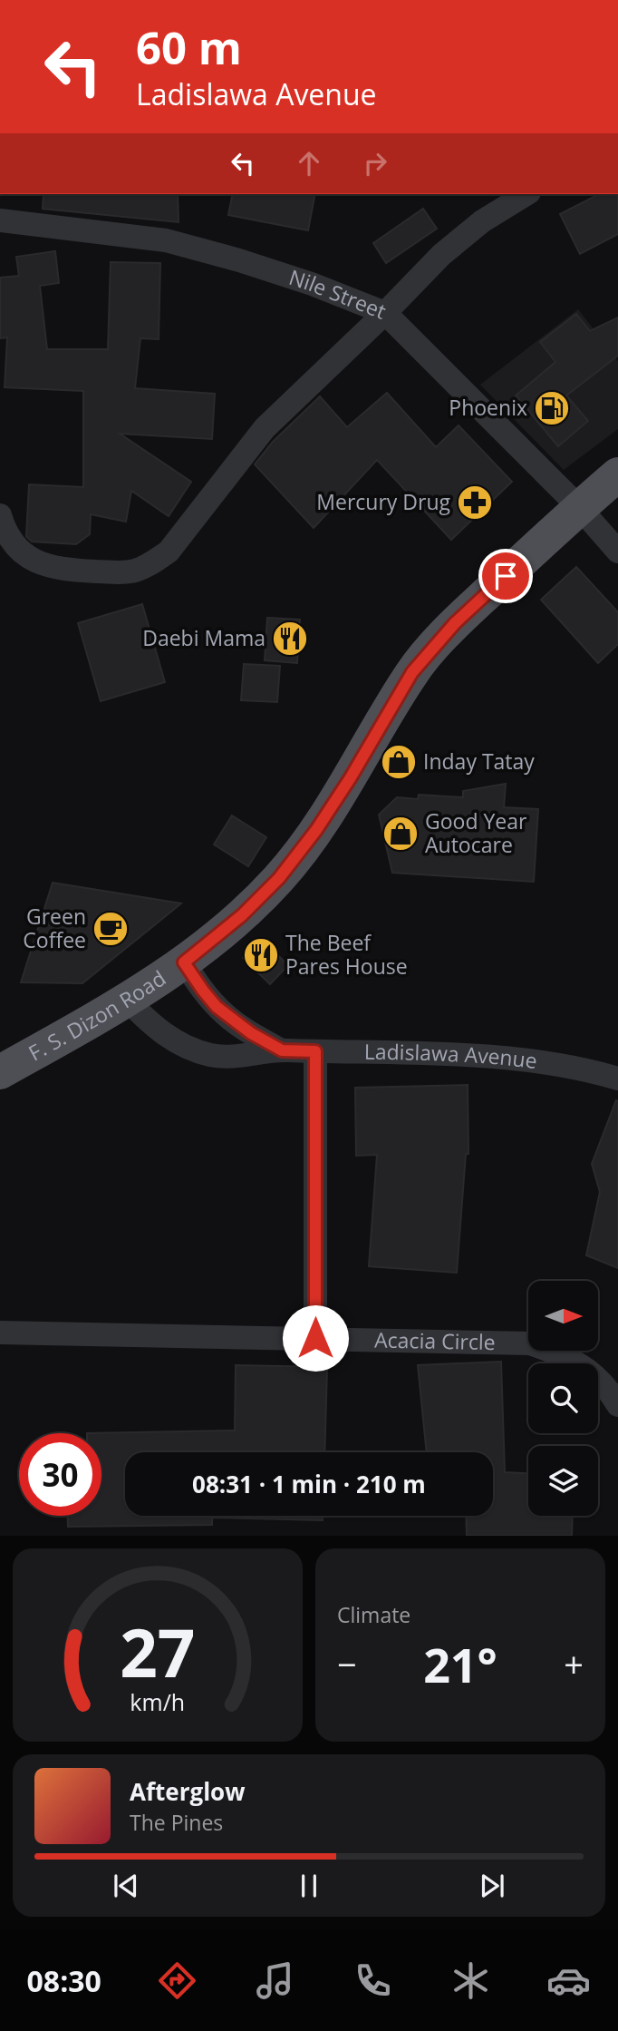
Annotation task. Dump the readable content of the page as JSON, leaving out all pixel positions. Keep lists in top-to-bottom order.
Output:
{
  "streets": {
    "main road": ["F. S. Dizon Road"],
    "street": ["Nile Street", "Ladislawa Avenue", "Acacia Circle"]
  },
  "crossings": [
    ["Nile Street", "F. S. Dizon Road"],
    ["F. S. Dizon Road", "Ladislawa Avenue"]
  ],
  "places": {
    "fuel station": ["Phoenix"],
    "pharmacy": ["Mercury Drug"],
    "restaurant": ["Daebi Mama", "The Beef Pares House"],
    "shop": ["Inday Tatay", "Good Year Autocare"],
    "cafe": ["Green Coffee"]
  },
  "north": "right",
  "page": {
    "turn": ["60 m", "Ladislawa Avenue"],
    "limit": "30",
    "trip": "08:31 · 1 min · 210 m",
    "tile": "Climate",
    "heat": ["−", "21°", "+"],
    "song": ["Afterglow", "The Pines"],
    "tabs": "08:30",
    "gauge": ["27", "km/h"]
  }
}
